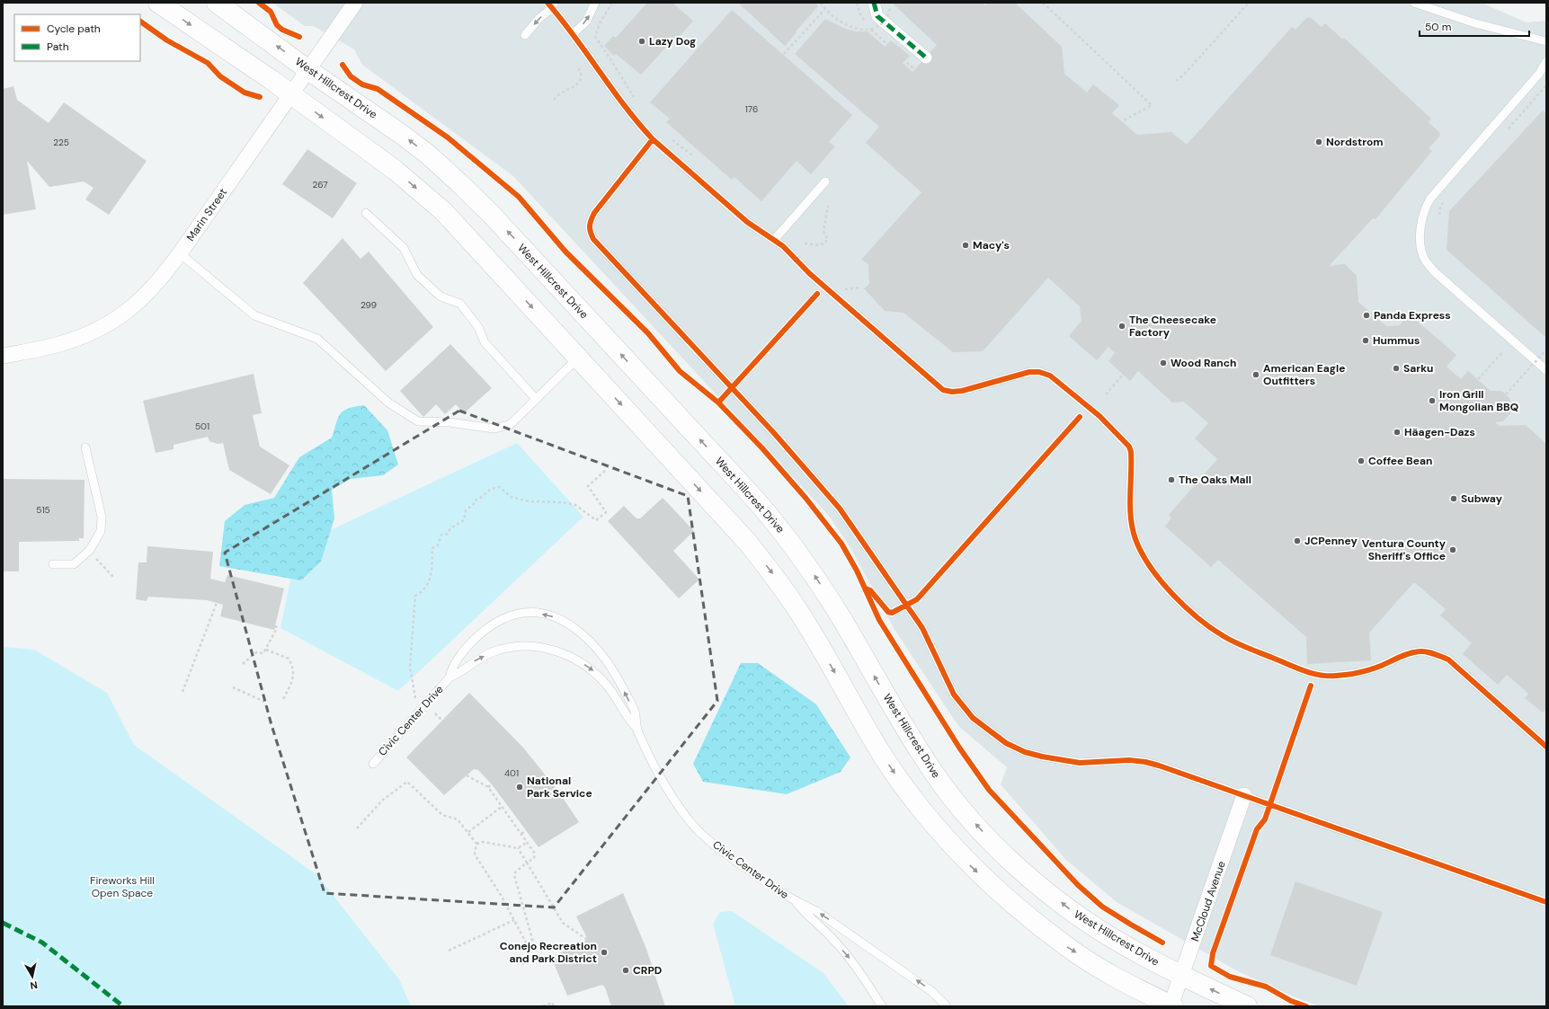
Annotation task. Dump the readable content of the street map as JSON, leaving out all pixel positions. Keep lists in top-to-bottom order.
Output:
{
  "streets": {
    "main road": ["West Hillcrest Drive"],
    "street": ["Marin Street", "McCloud Avenue"],
    "lane": ["Civic Center Drive"]
  },
  "crossings": [
    ["West Hillcrest Drive", "Marin Street"],
    ["West Hillcrest Drive", "McCloud Avenue"]
  ],
  "parks": ["Fireworks Hill Open Space"],
  "places": [
    "Lazy Dog",
    "Nordstrom",
    "Macy's",
    "Panda Express",
    "The Cheesecake Factory",
    "Hummus",
    "Wood Ranch",
    "Sarku",
    "American Eagle Outfitters",
    "Iron Grill Mongolian BBQ",
    "Häagen-Dazs",
    "Coffee Bean",
    "The Oaks Mall",
    "Subway",
    "JCPenney",
    "Ventura County Sheriff's Office",
    "National Park Service",
    "Conejo Recreation and Park District",
    "CRPD"
  ],
  "house_numbers": [
    "176",
    "225",
    "267",
    "299",
    "501",
    "515",
    "401"
  ],
  "legend": ["Cycle path", "Path"],
  "scale_bar": "50 m",
  "north": "bottom"
}
